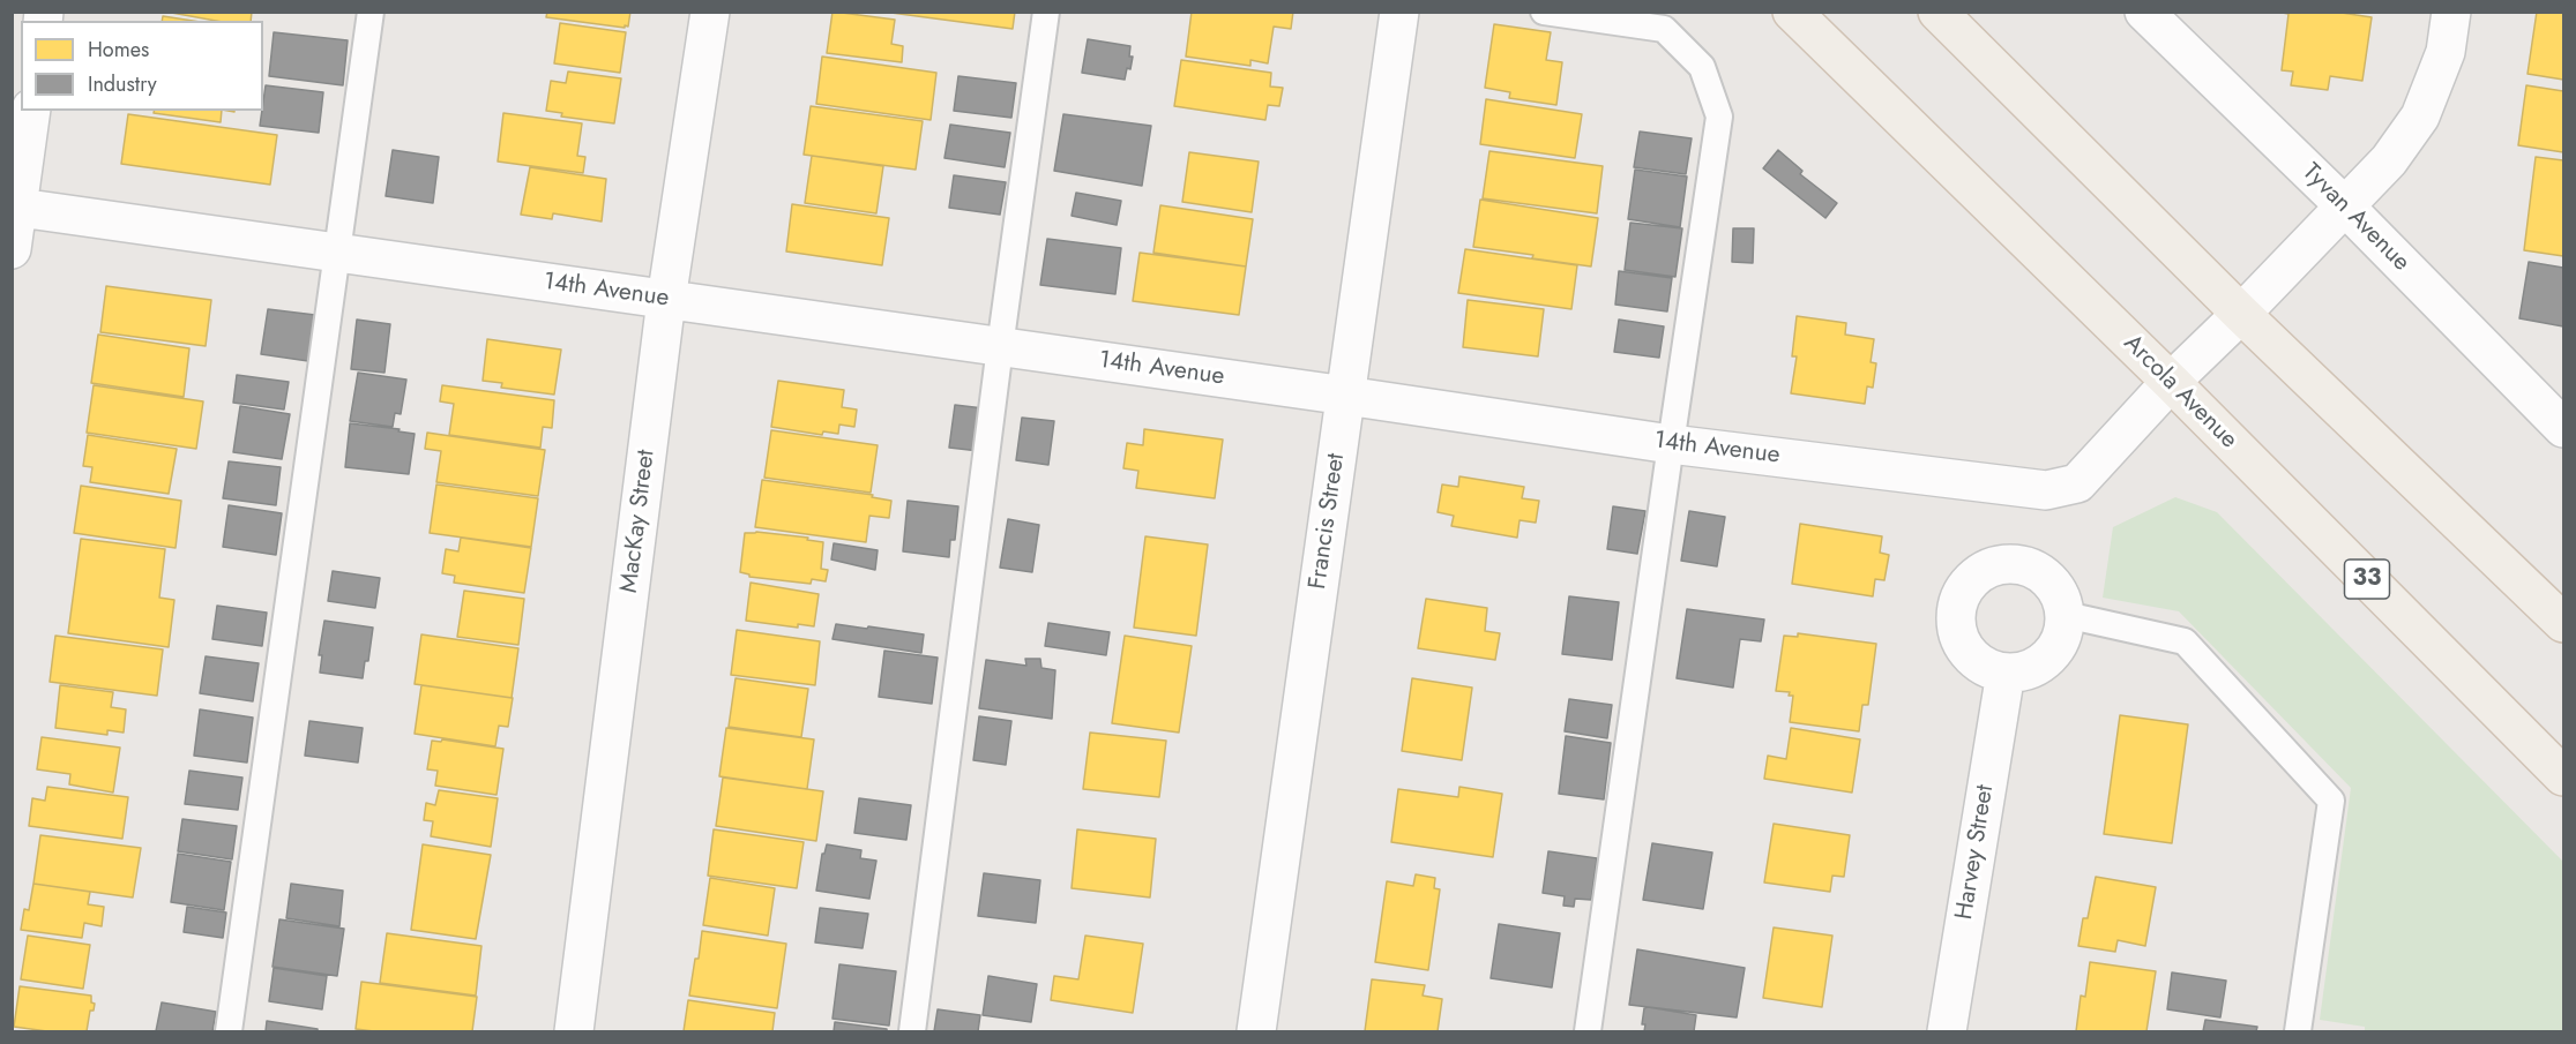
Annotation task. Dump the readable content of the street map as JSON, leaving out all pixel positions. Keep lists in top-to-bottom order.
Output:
{
  "streets": {
    "main road": ["Arcola Avenue", "33"],
    "street": [
      "Tyvan Avenue",
      "14th Avenue",
      "MacKay Street",
      "Francis Street",
      "Harvey Street"
    ]
  },
  "crossings": [
    ["Tyvan Avenue", "14th Avenue"],
    ["14th Avenue", "Arcola Avenue"],
    ["14th Avenue", "MacKay Street"],
    ["14th Avenue", "Francis Street"]
  ],
  "legend": ["Homes", "Industry"]
}
